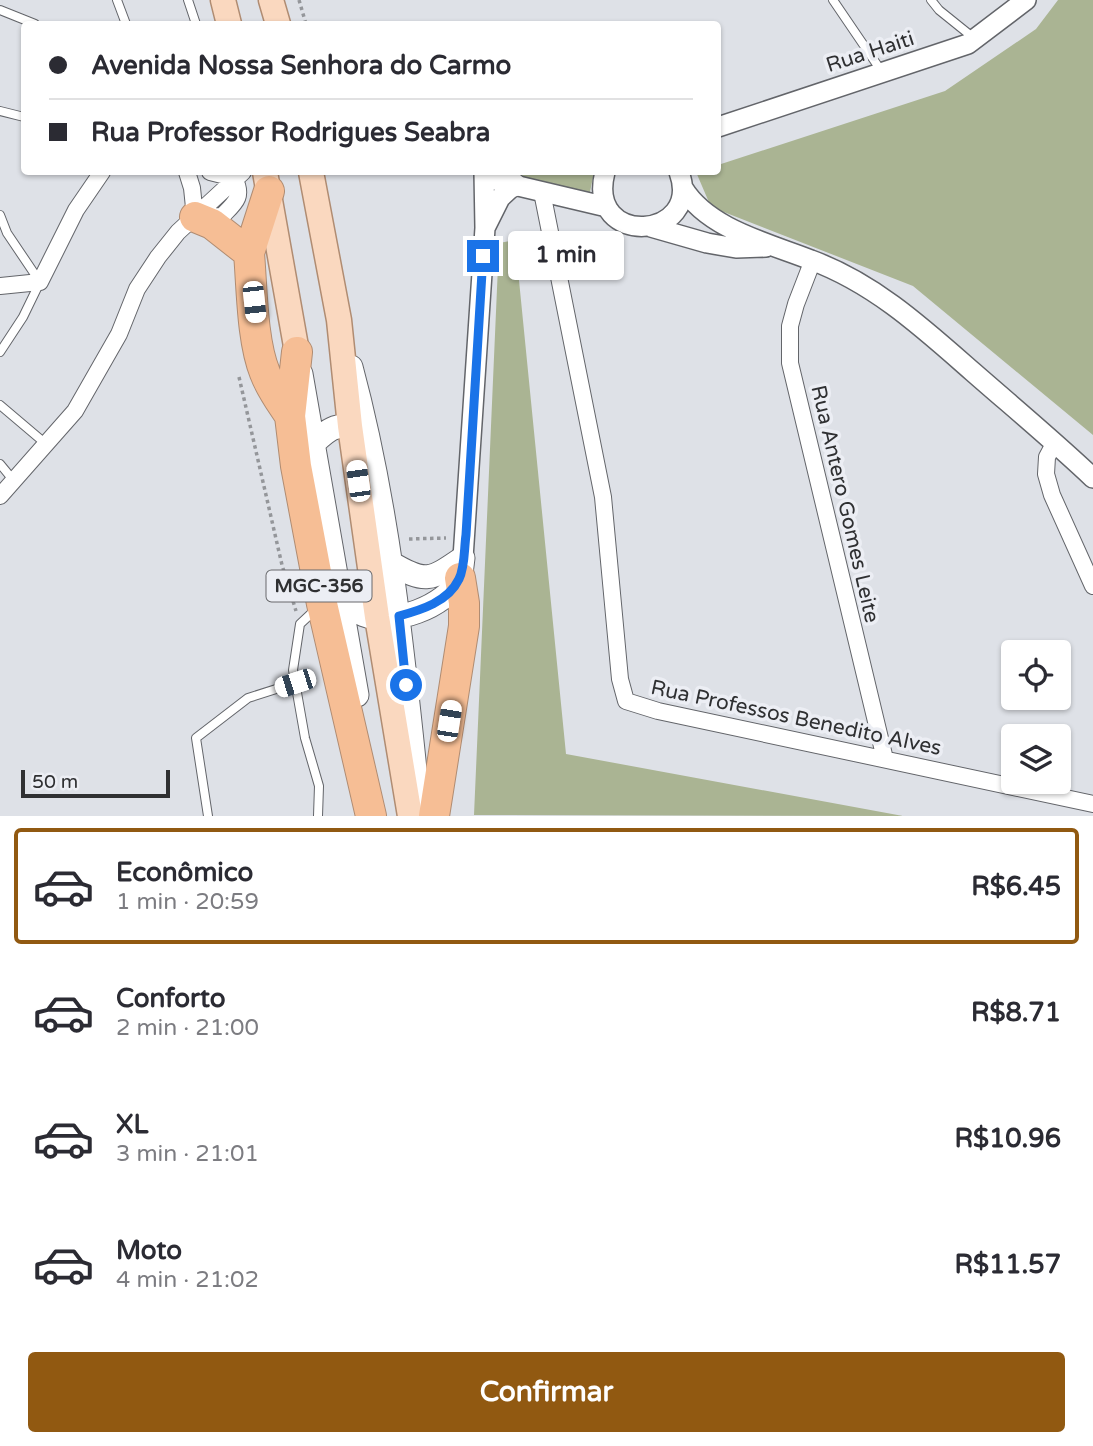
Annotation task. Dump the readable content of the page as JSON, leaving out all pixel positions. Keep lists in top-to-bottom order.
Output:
{
  "streets": {
    "highway": ["MGC-356"],
    "street": ["Rua Haiti", "Rua Antero Gomes Leite", "Rua Professos Benedito Alves"]
  },
  "crossings": [
    ["Rua Antero Gomes Leite", "Rua Professos Benedito Alves"]
  ],
  "scale_bar": "50 m",
  "page": {
    "banner": ["Avenida Nossa Senhora do Carmo", "Rua Professor Rodrigues Seabra"],
    "bubble": "1 min",
    "scale": "50 m",
    "list": [
      {
        "name": "Econômico",
        "note": "1 min · 20:59",
        "value": "R$6.45"
      },
      {
        "name": "Conforto",
        "note": "2 min · 21:00",
        "value": "R$8.71"
      },
      {
        "name": "XL",
        "note": "3 min · 21:01",
        "value": "R$10.96"
      },
      {
        "name": "Moto",
        "note": "4 min · 21:02",
        "value": "R$11.57"
      }
    ],
    "buttons": "Confirmar"
  }
}
